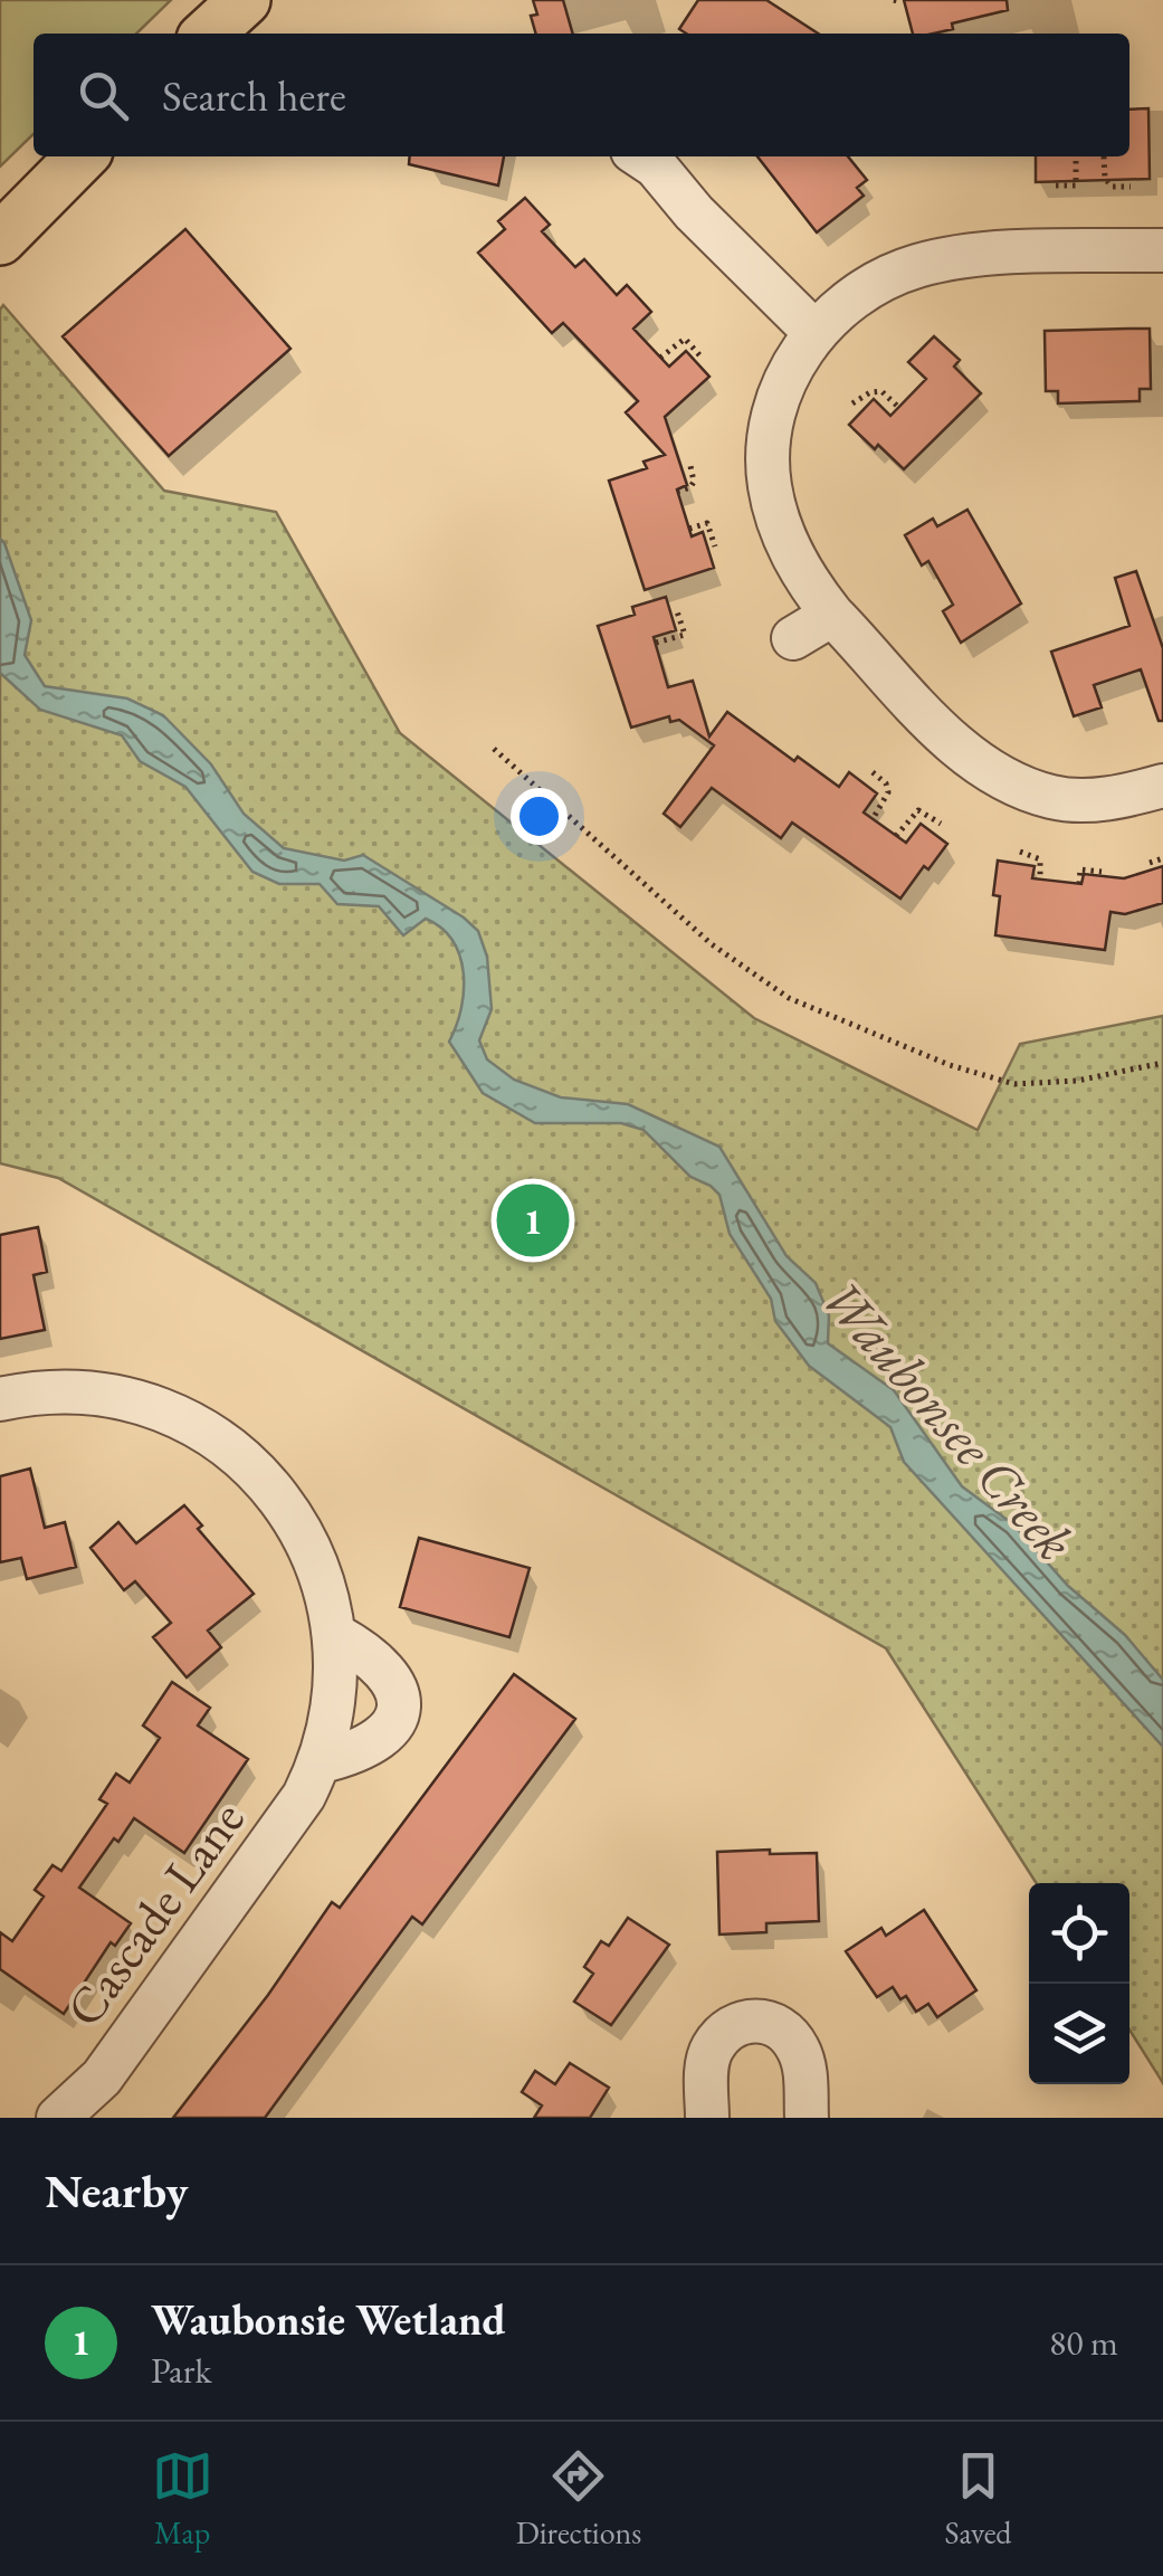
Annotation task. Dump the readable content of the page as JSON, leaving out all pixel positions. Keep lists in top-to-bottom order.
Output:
{
  "streets": {
    "street": ["Cascade Lane"]
  },
  "water": ["Waubonsee Creek"],
  "page": {
    "search": "Search here",
    "pins": "1",
    "heading": "Nearby",
    "list": [
      {
        "mark": "1",
        "name": "Waubonsie Wetland",
        "note": "Park",
        "value": "80 m"
      }
    ],
    "nav": ["Map", "Directions", "Saved"]
  }
}
